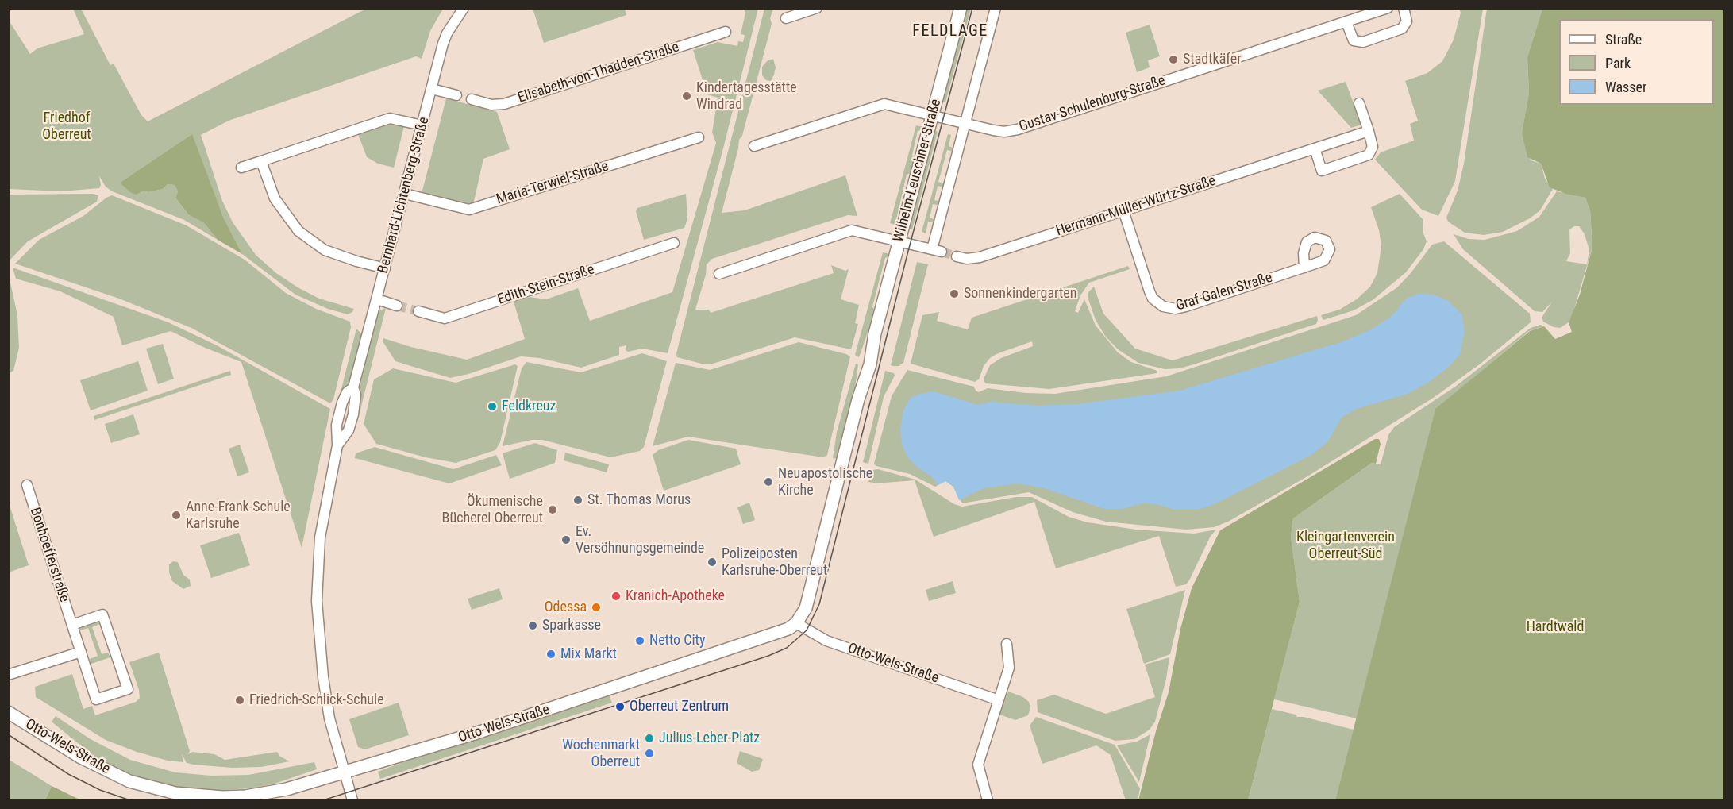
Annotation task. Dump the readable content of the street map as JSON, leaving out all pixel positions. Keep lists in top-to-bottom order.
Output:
{
  "streets": {
    "street": [
      "Elisabeth-von-Thadden-Straße",
      "Gustav-Schulenburg-Straße",
      "Wilhelm-Leuschner-Straße",
      "Maria-Terwiel-Straße",
      "Bernhard-Lichtenberg-Straße",
      "Hermann-Müller-Würtz-Straße",
      "Edith-Stein-Straße",
      "Graf-Galen-Straße",
      "Bonhoefferstraße",
      "Otto-Wels-Straße"
    ]
  },
  "crossings": [
    ["Gustav-Schulenburg-Straße", "Wilhelm-Leuschner-Straße"],
    ["Wilhelm-Leuschner-Straße", "Otto-Wels-Straße"],
    ["Maria-Terwiel-Straße", "Bernhard-Lichtenberg-Straße"],
    ["Bernhard-Lichtenberg-Straße", "Otto-Wels-Straße"],
    ["Hermann-Müller-Würtz-Straße", "Graf-Galen-Straße"]
  ],
  "districts": ["FELDLAGE"],
  "parks": ["Friedhof Oberreut", "Kleingartenverein Oberreut-Süd", "Hardtwald"],
  "places": [
    "Stadtkäfer",
    "Kindertagesstätte Windrad",
    "Sonnenkindergarten",
    "Feldkreuz",
    "Neuapostolische Kirche",
    "St. Thomas Morus",
    "Ökumenische Bücherei Oberreut",
    "Anne-Frank-Schule Karlsruhe",
    "Ev. Versöhnungsgemeinde",
    "Polizeiposten Karlsruhe-Oberreut",
    "Kranich-Apotheke",
    "Odessa",
    "Sparkasse",
    "Netto City",
    "Mix Markt",
    "Friedrich-Schlick-Schule",
    "Oberreut Zentrum",
    "Julius-Leber-Platz",
    "Wochenmarkt Oberreut"
  ],
  "legend": ["Straße", "Park", "Wasser"]
}
